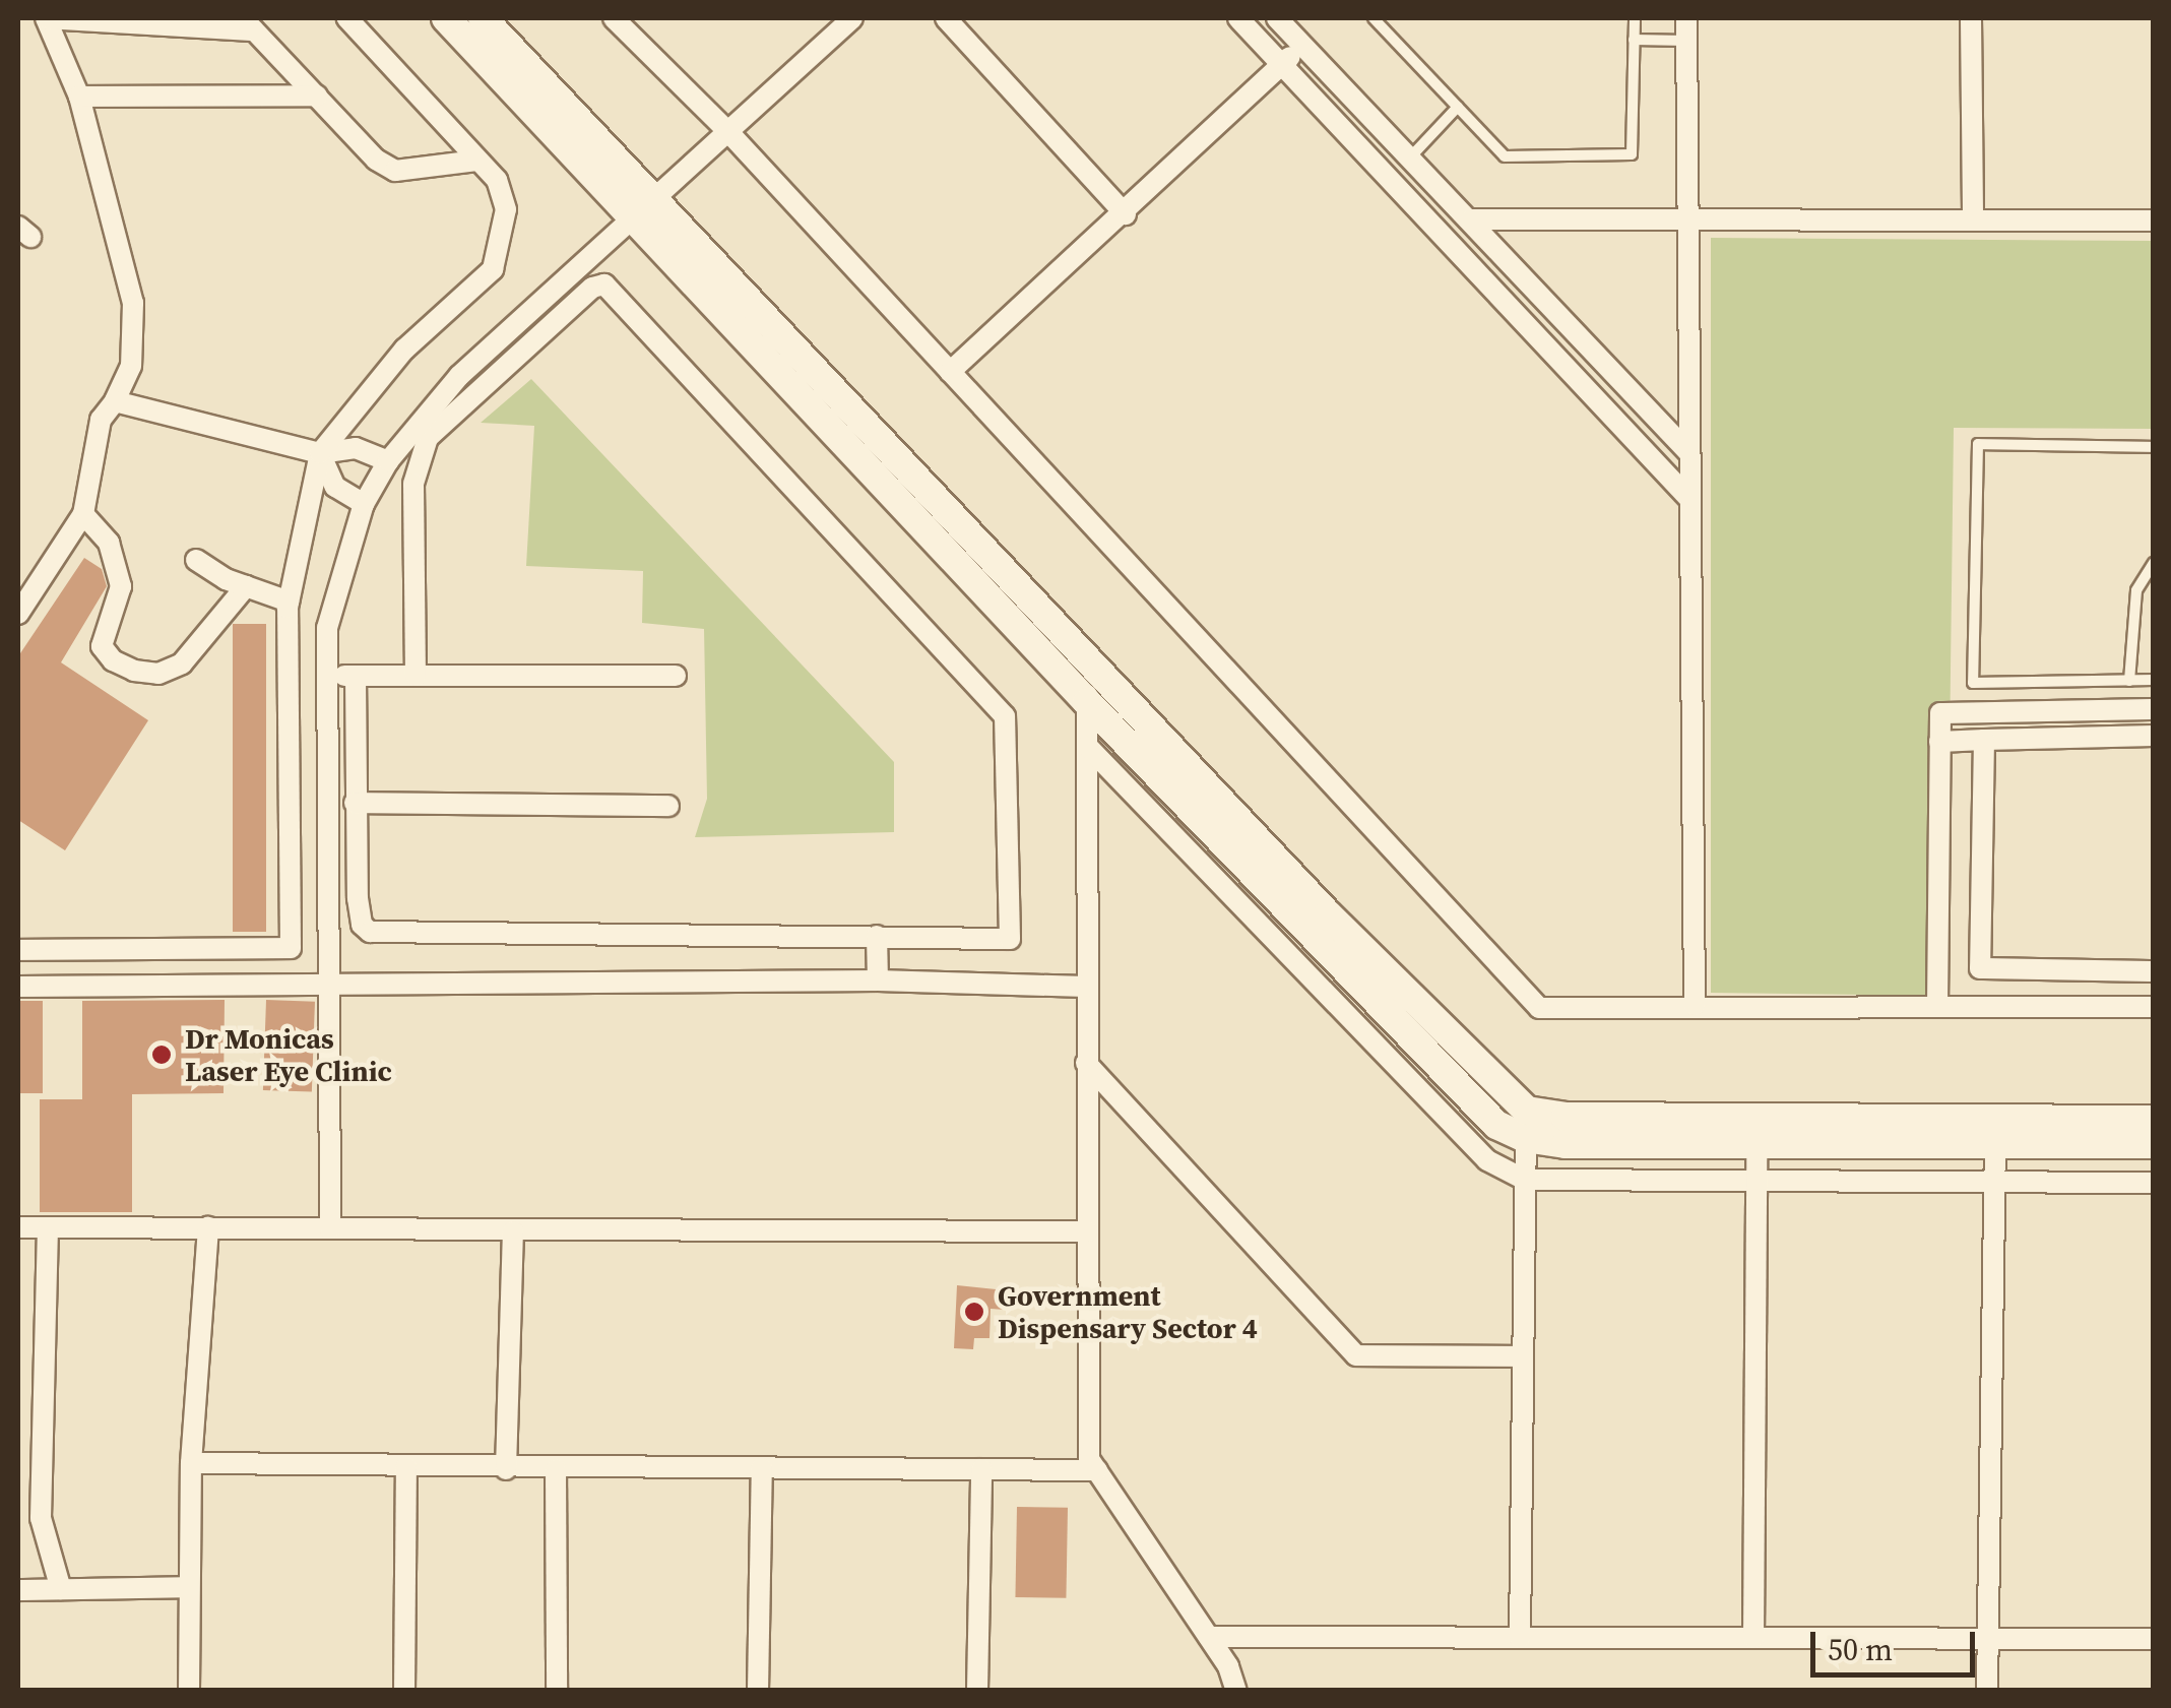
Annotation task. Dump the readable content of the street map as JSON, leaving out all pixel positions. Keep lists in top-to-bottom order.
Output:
{
  "places": ["Dr Monicas Laser Eye Clinic", "Government Dispensary Sector 4"],
  "scale_bar": "50 m"
}
